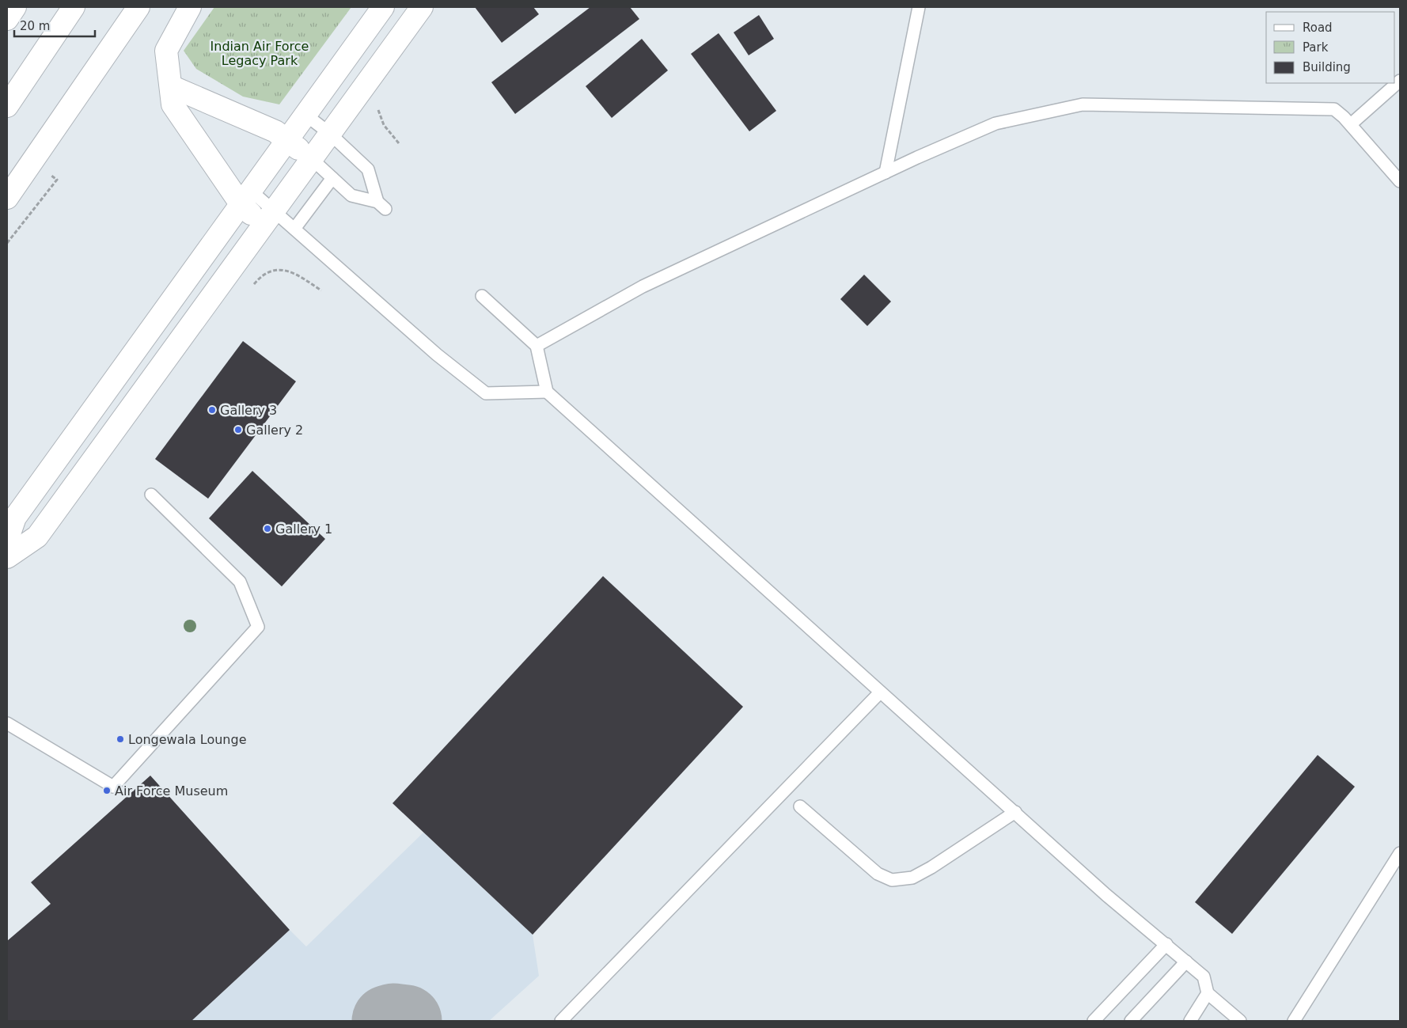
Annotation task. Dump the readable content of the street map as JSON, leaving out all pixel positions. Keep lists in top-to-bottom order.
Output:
{
  "parks": ["Indian Air Force Legacy Park"],
  "places": [
    "Gallery 3",
    "Gallery 2",
    "Gallery 1",
    "Longewala Lounge",
    "Air Force Museum"
  ],
  "legend": ["Road", "Park", "Building"],
  "scale_bar": "20 m"
}
